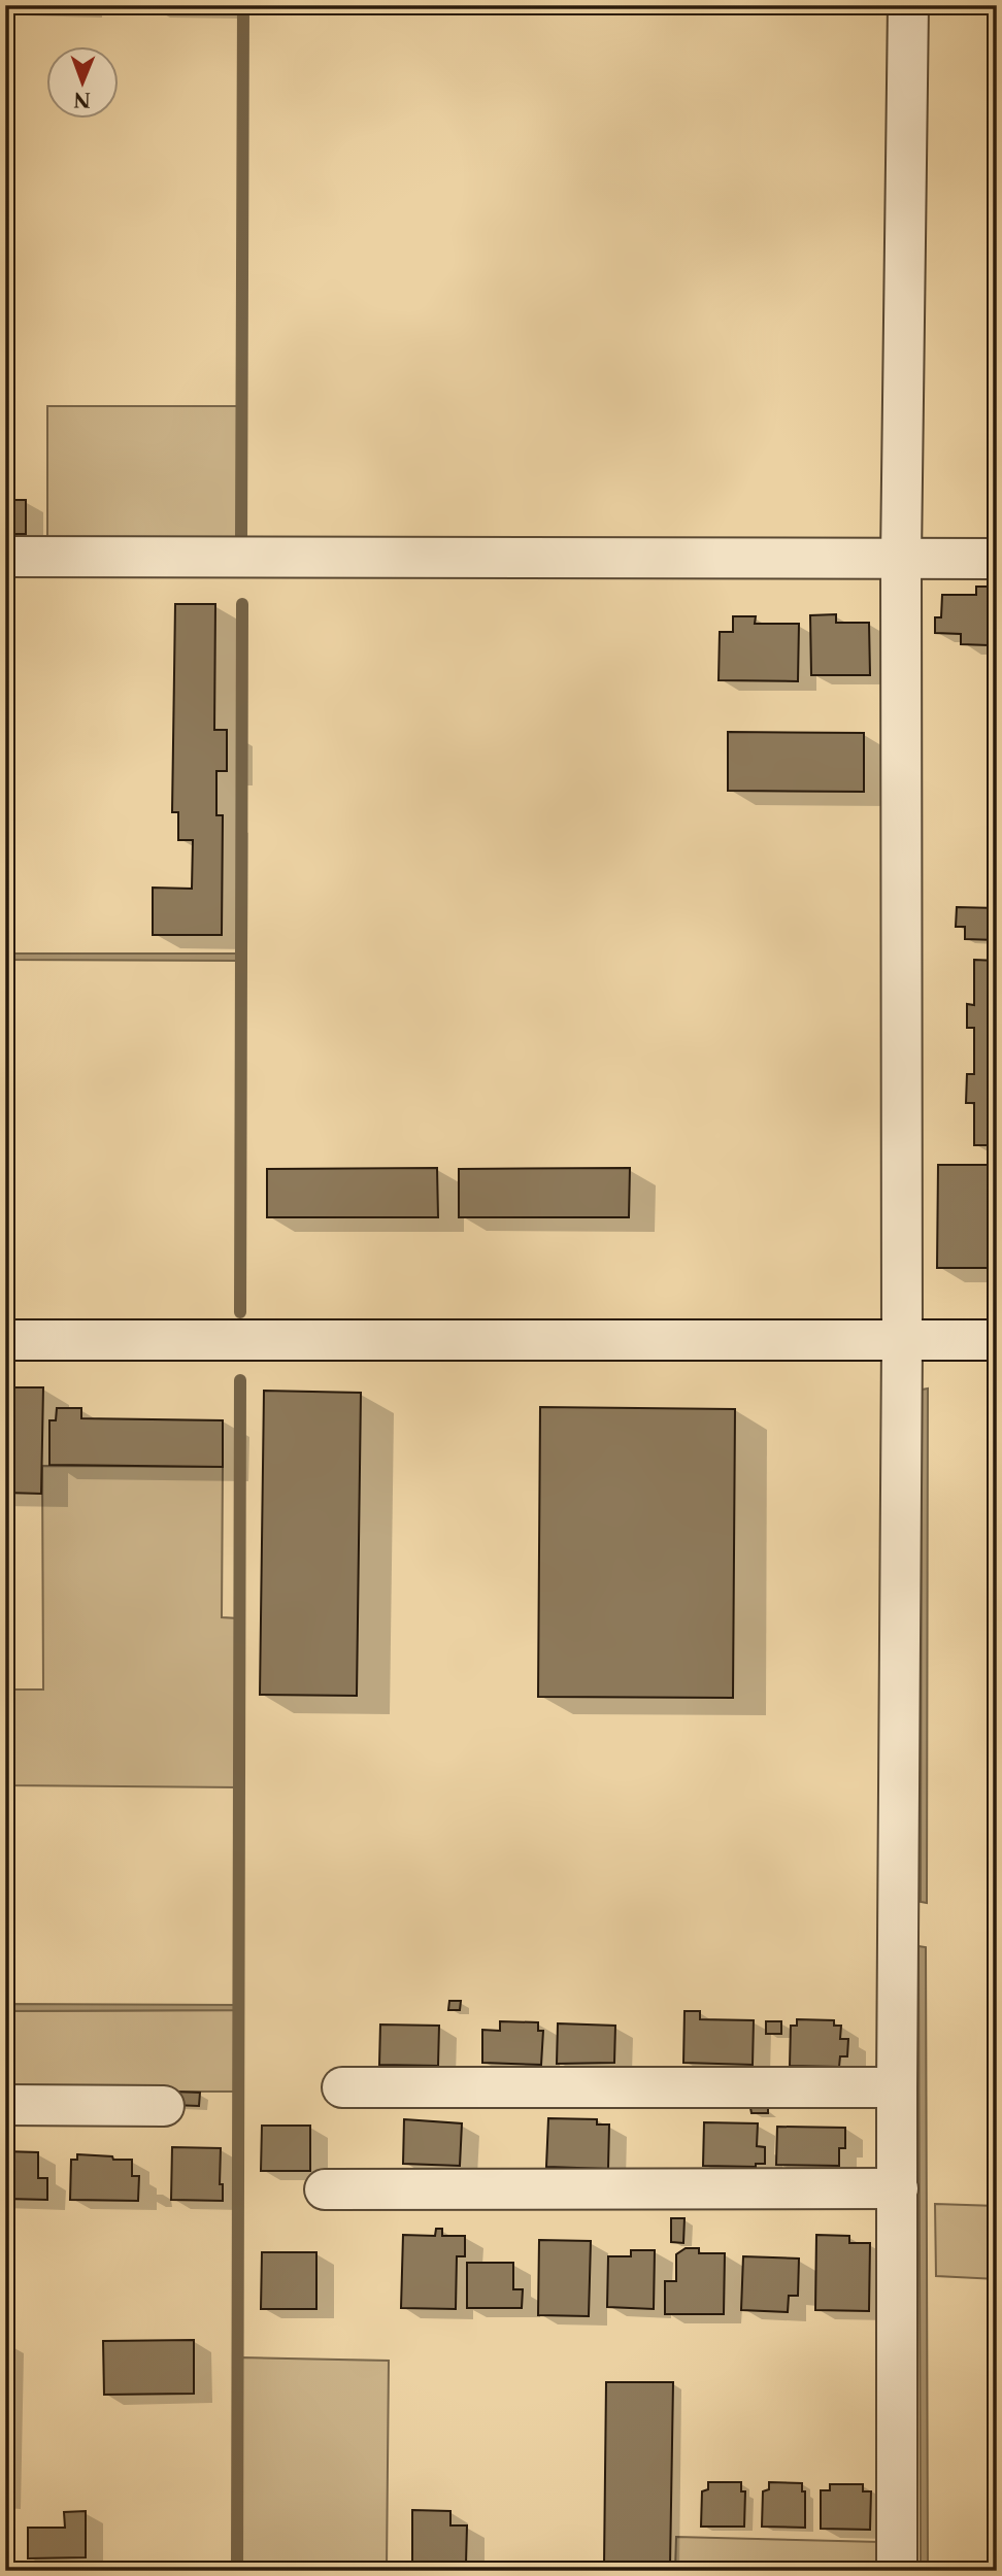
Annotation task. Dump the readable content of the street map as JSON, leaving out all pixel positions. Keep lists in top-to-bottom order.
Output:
{
  "north": "bottom"
}
